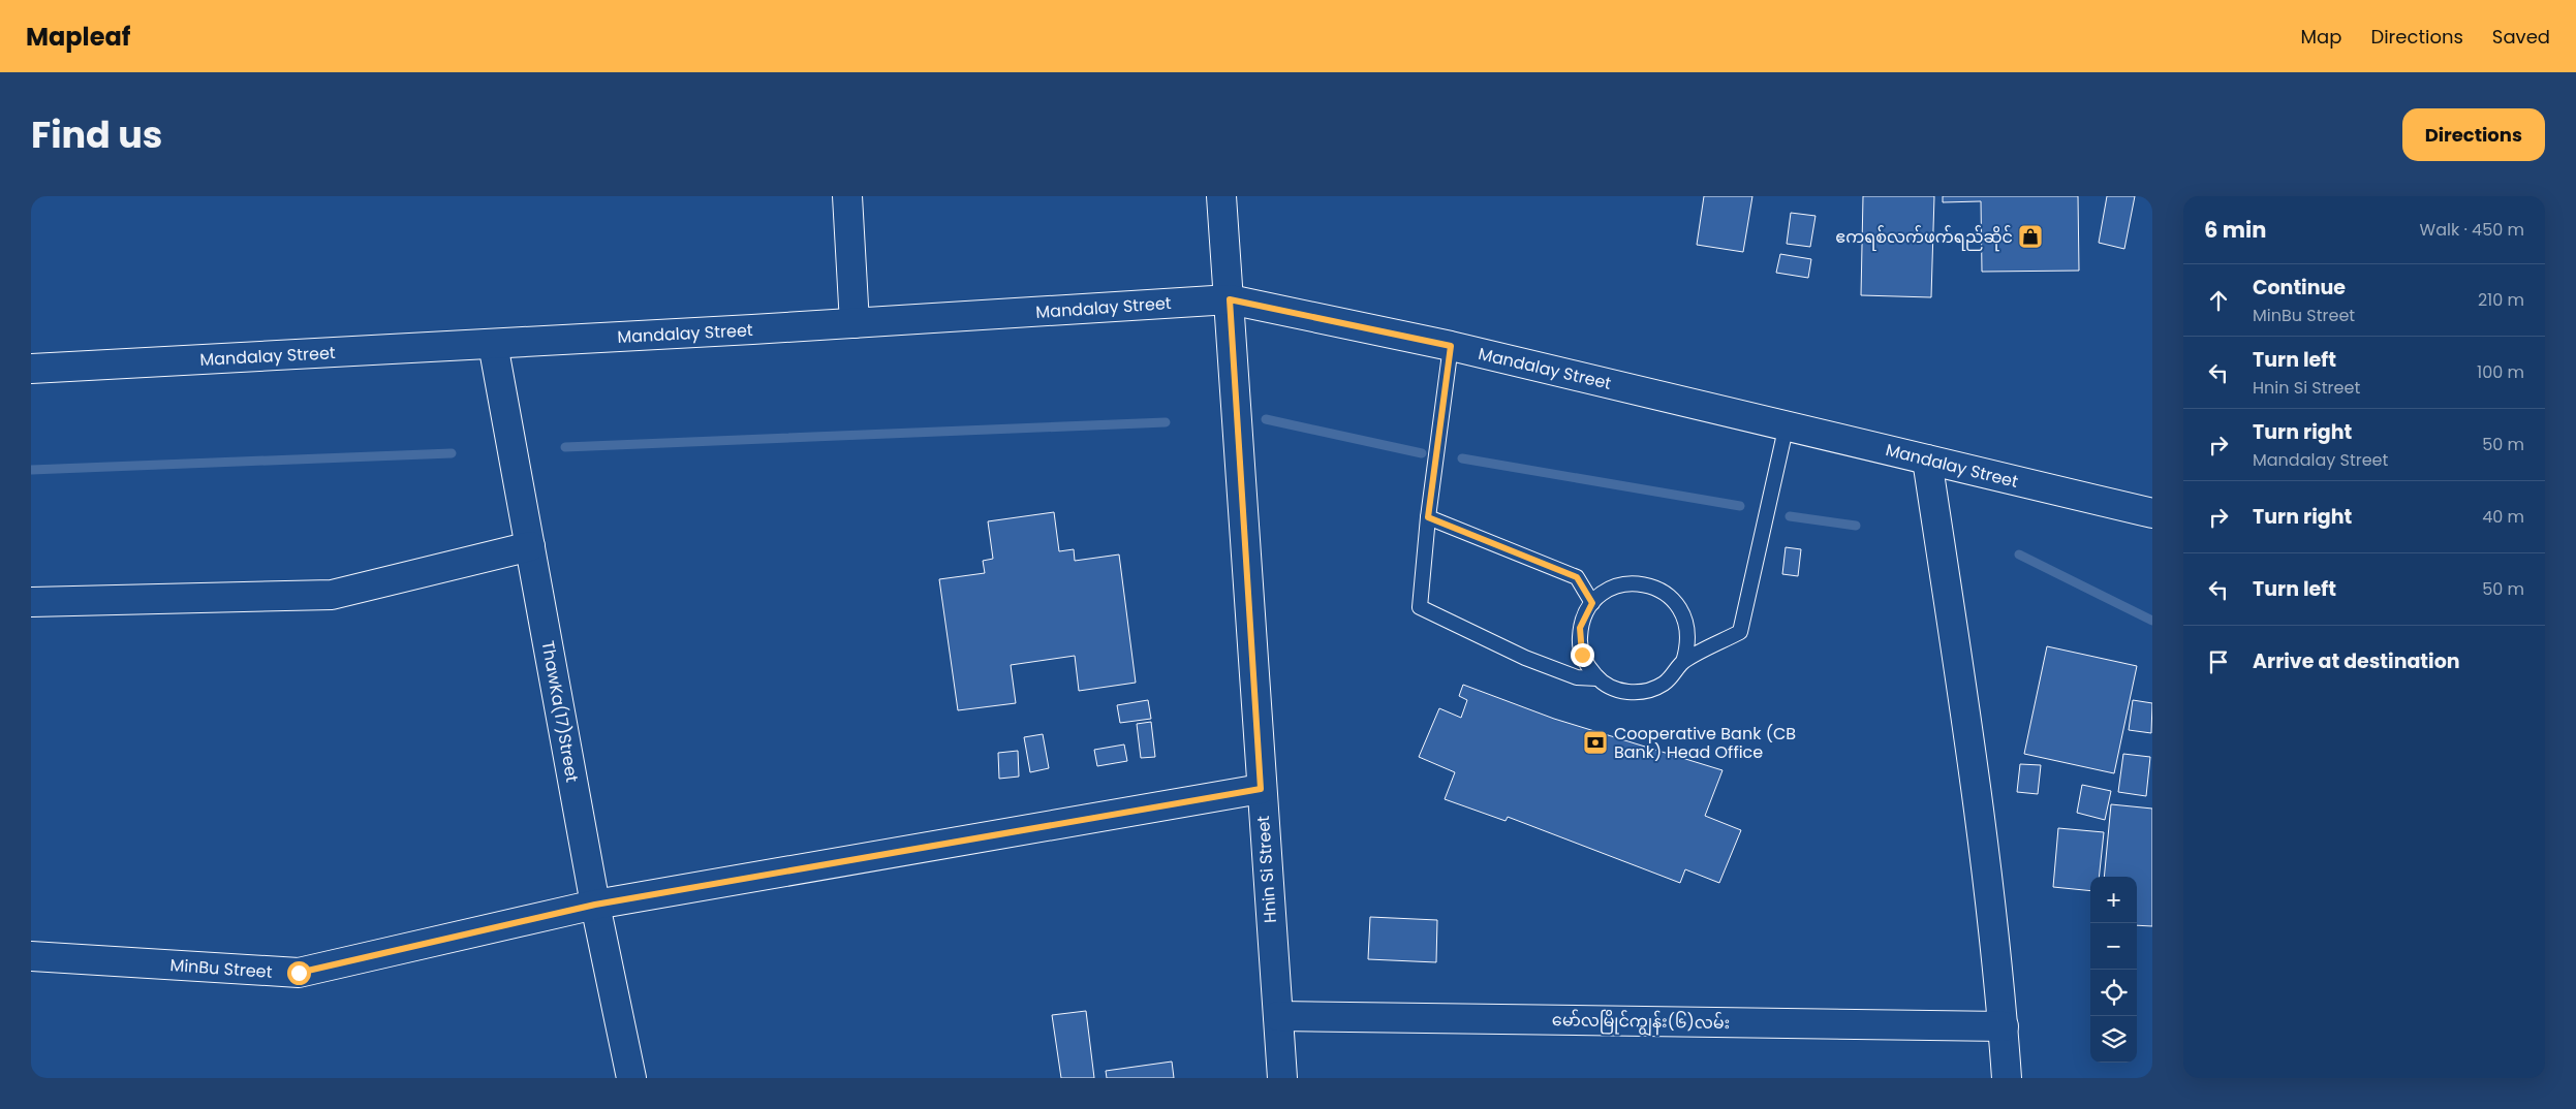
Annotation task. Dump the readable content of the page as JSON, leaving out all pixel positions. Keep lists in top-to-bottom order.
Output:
{
  "streets": {
    "street": [
      "Mandalay Street",
      "ThawKa(17)Street",
      "Hnin Si Street",
      "MinBu Street",
      "မော်လမြိုင်ကျွန်း(၆)လမ်း"
    ]
  },
  "crossings": [
    ["Mandalay Street", "ThawKa(17)Street"],
    ["Mandalay Street", "Hnin Si Street"],
    ["ThawKa(17)Street", "MinBu Street"],
    ["Hnin Si Street", "MinBu Street"],
    ["Hnin Si Street", "မော်လမြိုင်ကျွန်း(၆)လမ်း"]
  ],
  "places": {
    "shop": ["ဧကရစ်လက်ဖက်ရည်ဆိုင်"],
    "bank": ["Cooperative Bank (CB Bank) Head Office"]
  },
  "page": {
    "header": "Mapleaf",
    "nav": ["Map", "Directions", "Saved"],
    "title": "Find us",
    "buttons": "Directions",
    "heading": ["6 min", "Walk · 450 m"],
    "list": [
      ["Continue", "MinBu Street", "210 m"],
      ["Turn left", "Hnin Si Street", "100 m"],
      ["Turn right", "Mandalay Street", "50 m"],
      ["Turn right", "40 m"],
      ["Turn left", "50 m"],
      "Arrive at destination"
    ],
    "map_buttons": ["+", "−"]
  }
}
